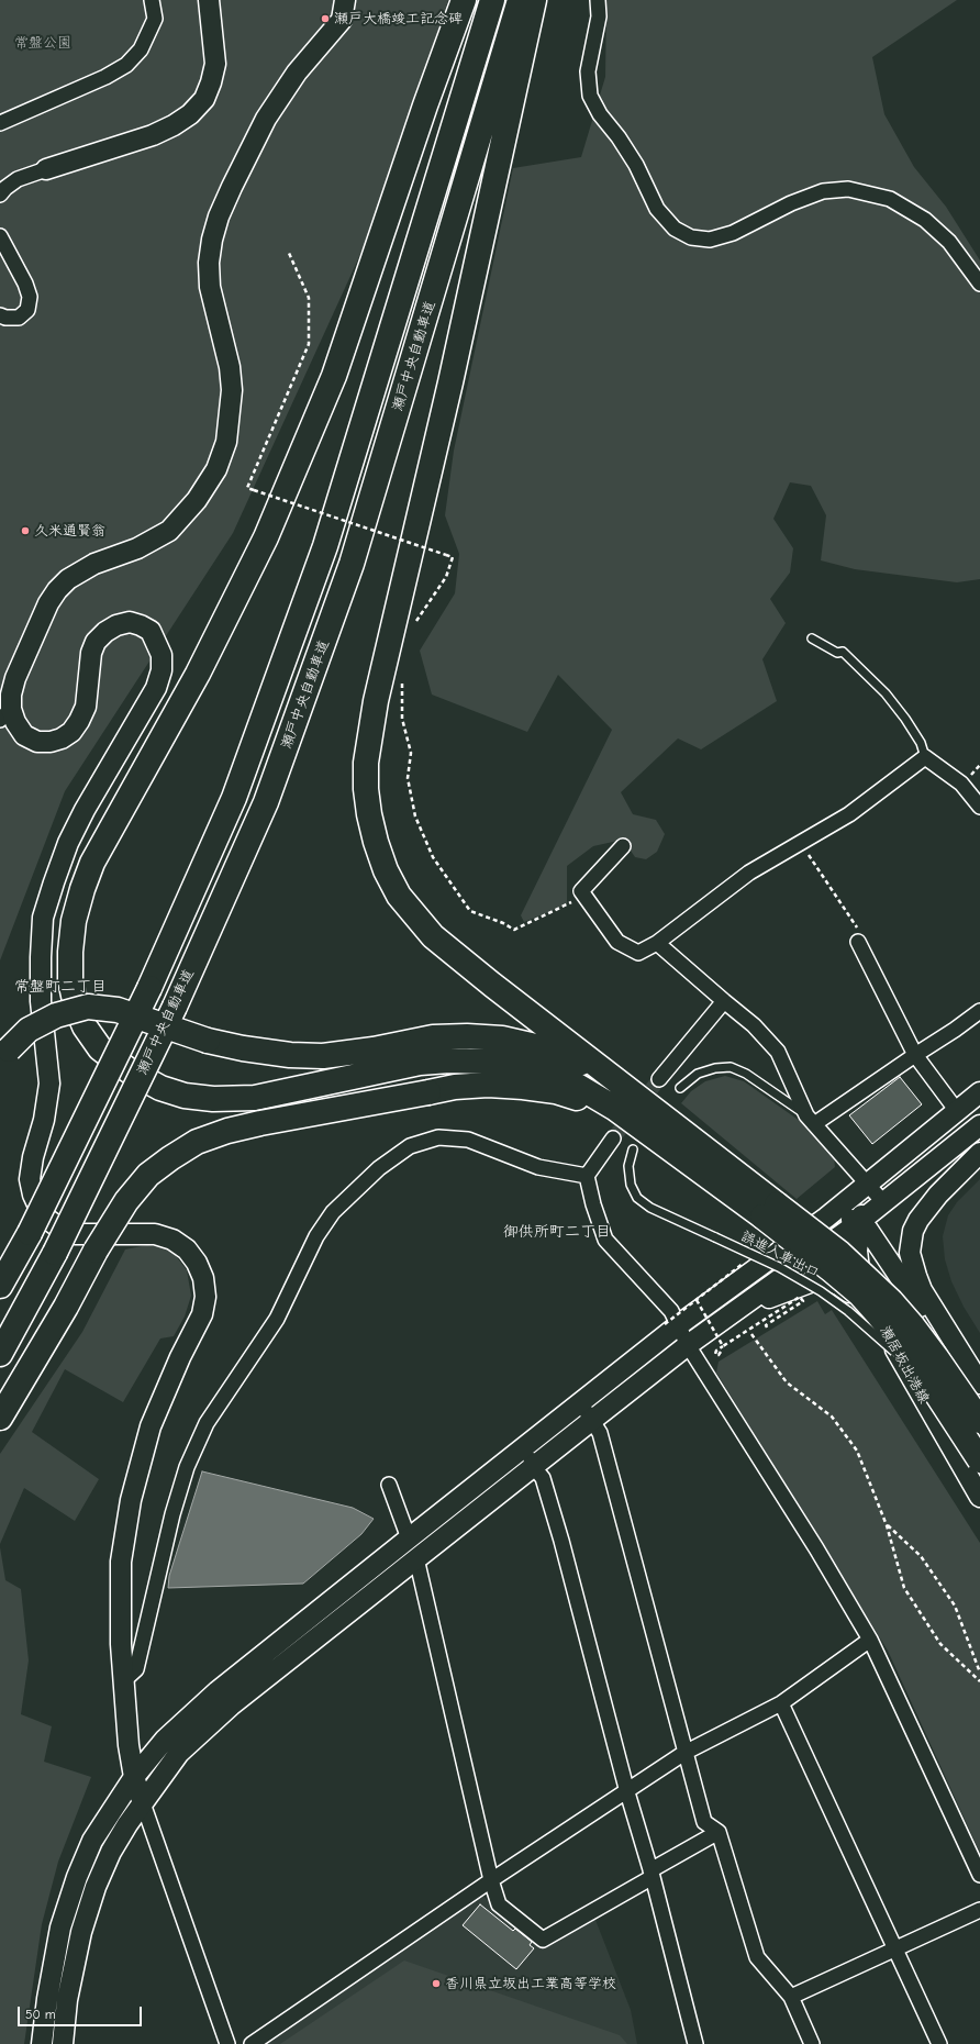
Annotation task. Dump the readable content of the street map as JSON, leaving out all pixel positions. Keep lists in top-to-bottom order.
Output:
{
  "streets": {
    "highway": ["瀬戸中央自動車道"],
    "street": ["瀬居坂出港線"],
    "lane": ["誤進入車出口"]
  },
  "districts": ["常盤町二丁目", "御供所町二丁目"],
  "parks": ["常盤公園"],
  "places": ["瀬戸大橋竣工記念碑", "久米通賢翁", "香川県立坂出工業高等学校"],
  "scale_bar": "50 m"
}
